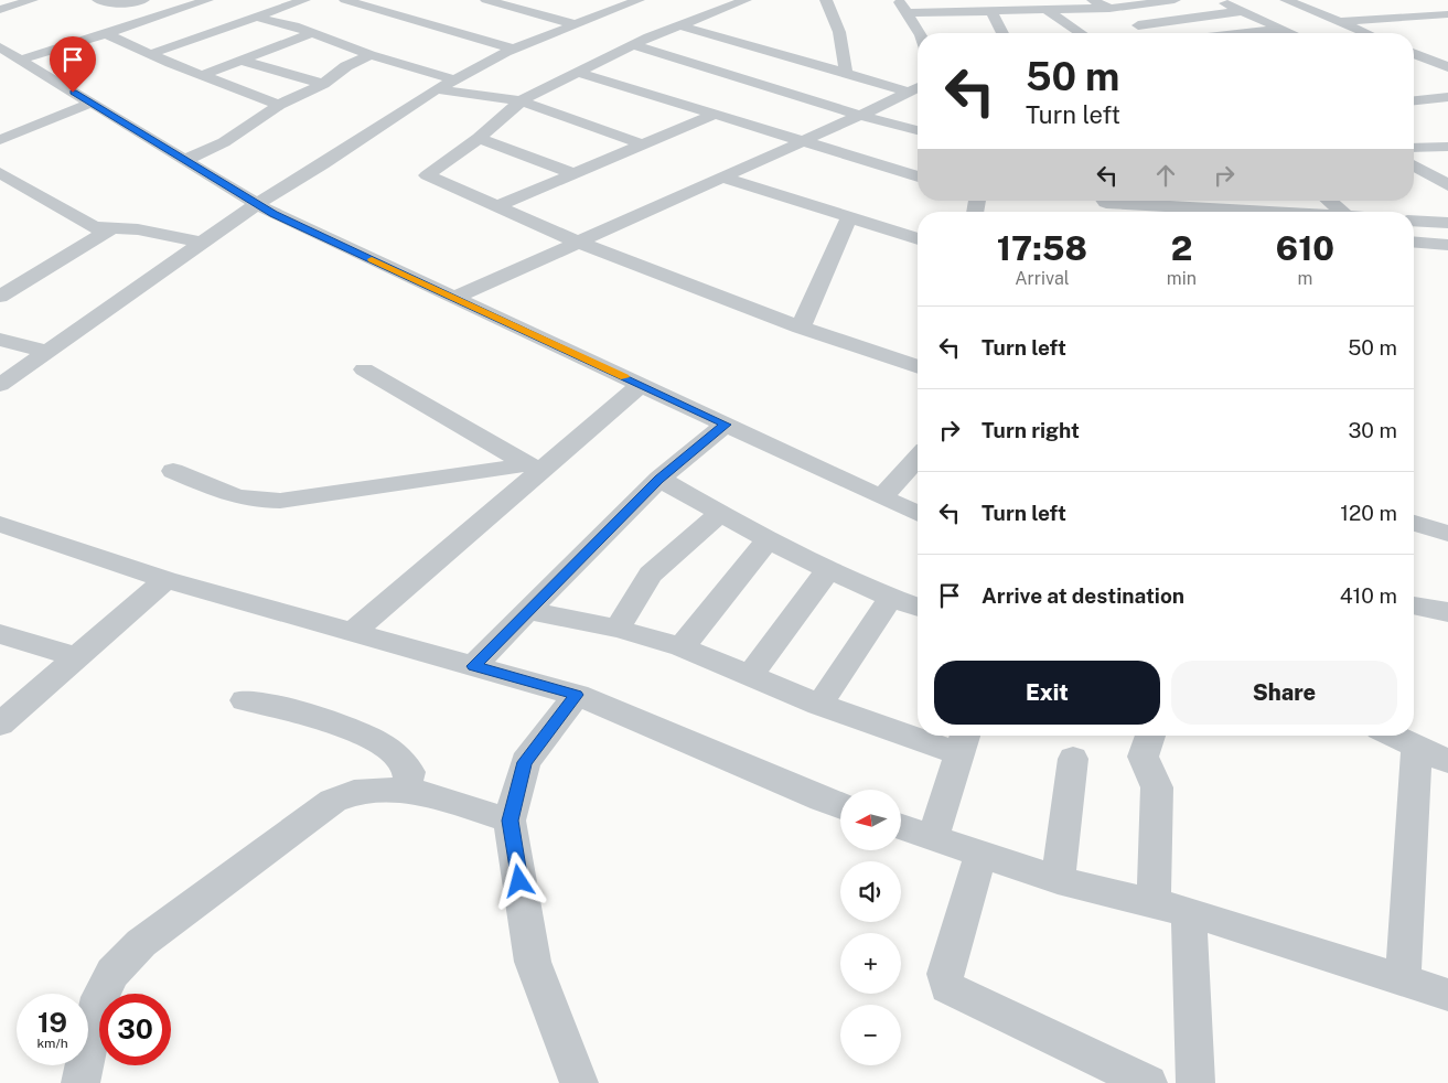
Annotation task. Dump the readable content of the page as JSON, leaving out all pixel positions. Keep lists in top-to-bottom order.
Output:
{
  "north": "left",
  "page": {
    "turn": ["50 m", "Turn left"],
    "eta": [
      "17:58",
      "Arrival",
      "2",
      "min",
      "610",
      "m"
    ],
    "list": [
      {
        "name": "Turn left",
        "value": "50 m"
      },
      {
        "name": "Turn right",
        "value": "30 m"
      },
      {
        "name": "Turn left",
        "value": "120 m"
      },
      {
        "name": "Arrive at destination",
        "value": "410 m"
      }
    ],
    "buttons": ["Exit", "Share"],
    "map_buttons": ["+", "−"],
    "speed": "19 km/h",
    "limit": "30"
  }
}
